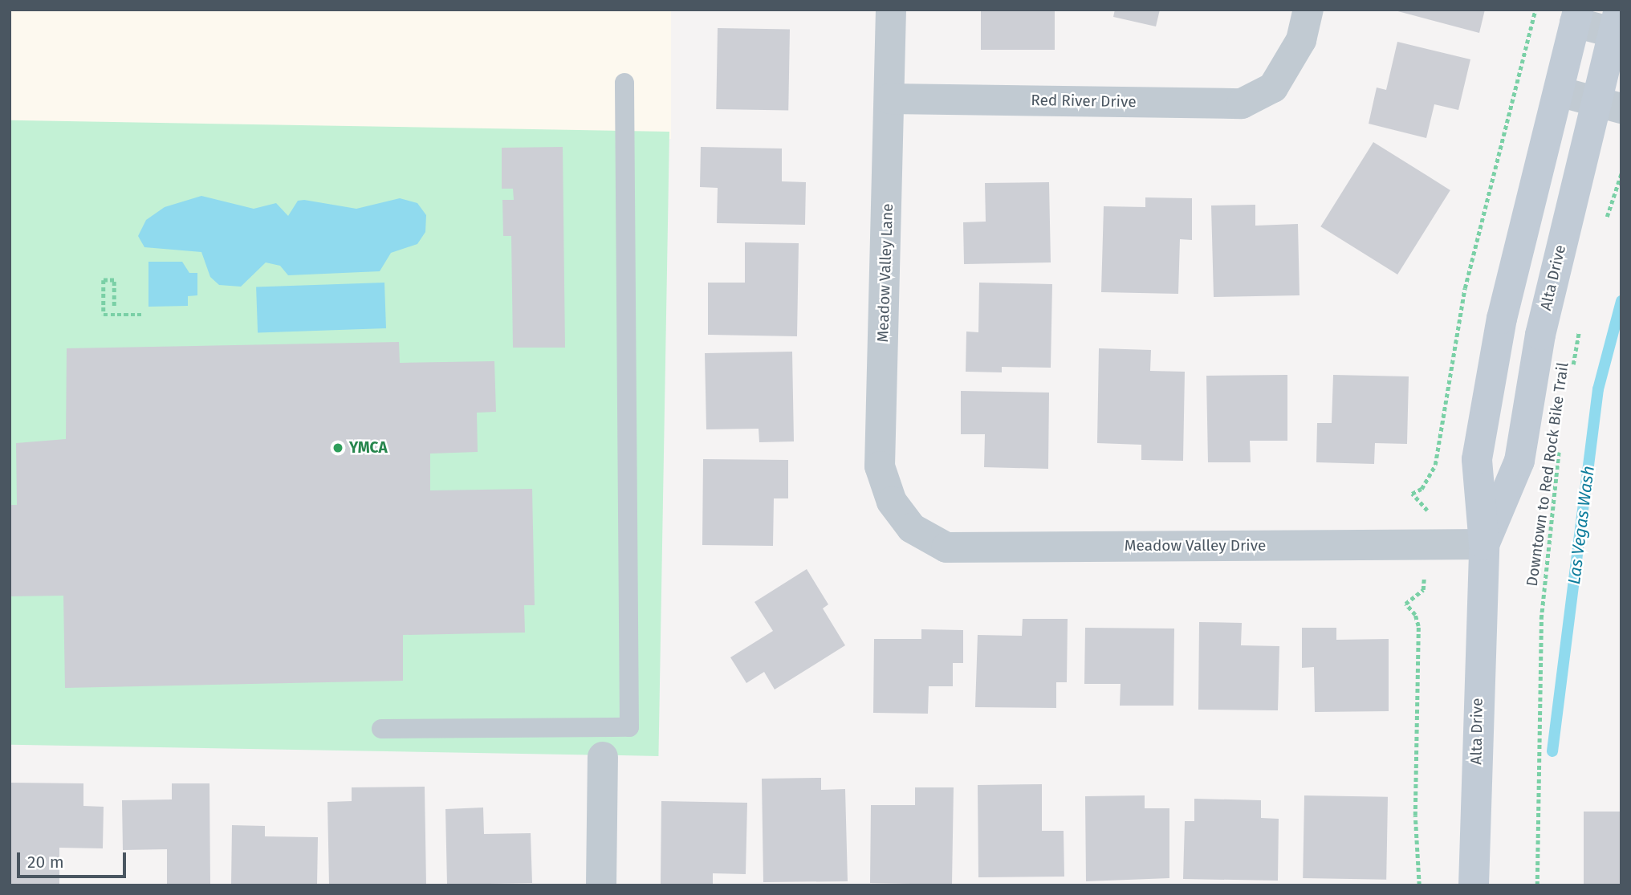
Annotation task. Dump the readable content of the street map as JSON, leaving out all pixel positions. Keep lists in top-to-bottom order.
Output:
{
  "streets": {
    "main road": ["Alta Drive"],
    "street": ["Red River Drive", "Meadow Valley Lane", "Meadow Valley Drive"],
    "path": ["Downtown to Red Rock Bike Trail"]
  },
  "crossings": [
    ["Red River Drive", "Meadow Valley Lane"],
    ["Meadow Valley Lane", "Meadow Valley Drive"],
    ["Alta Drive", "Meadow Valley Drive"]
  ],
  "water": ["Las Vegas Wash"],
  "places": ["YMCA"],
  "scale_bar": "20 m"
}
